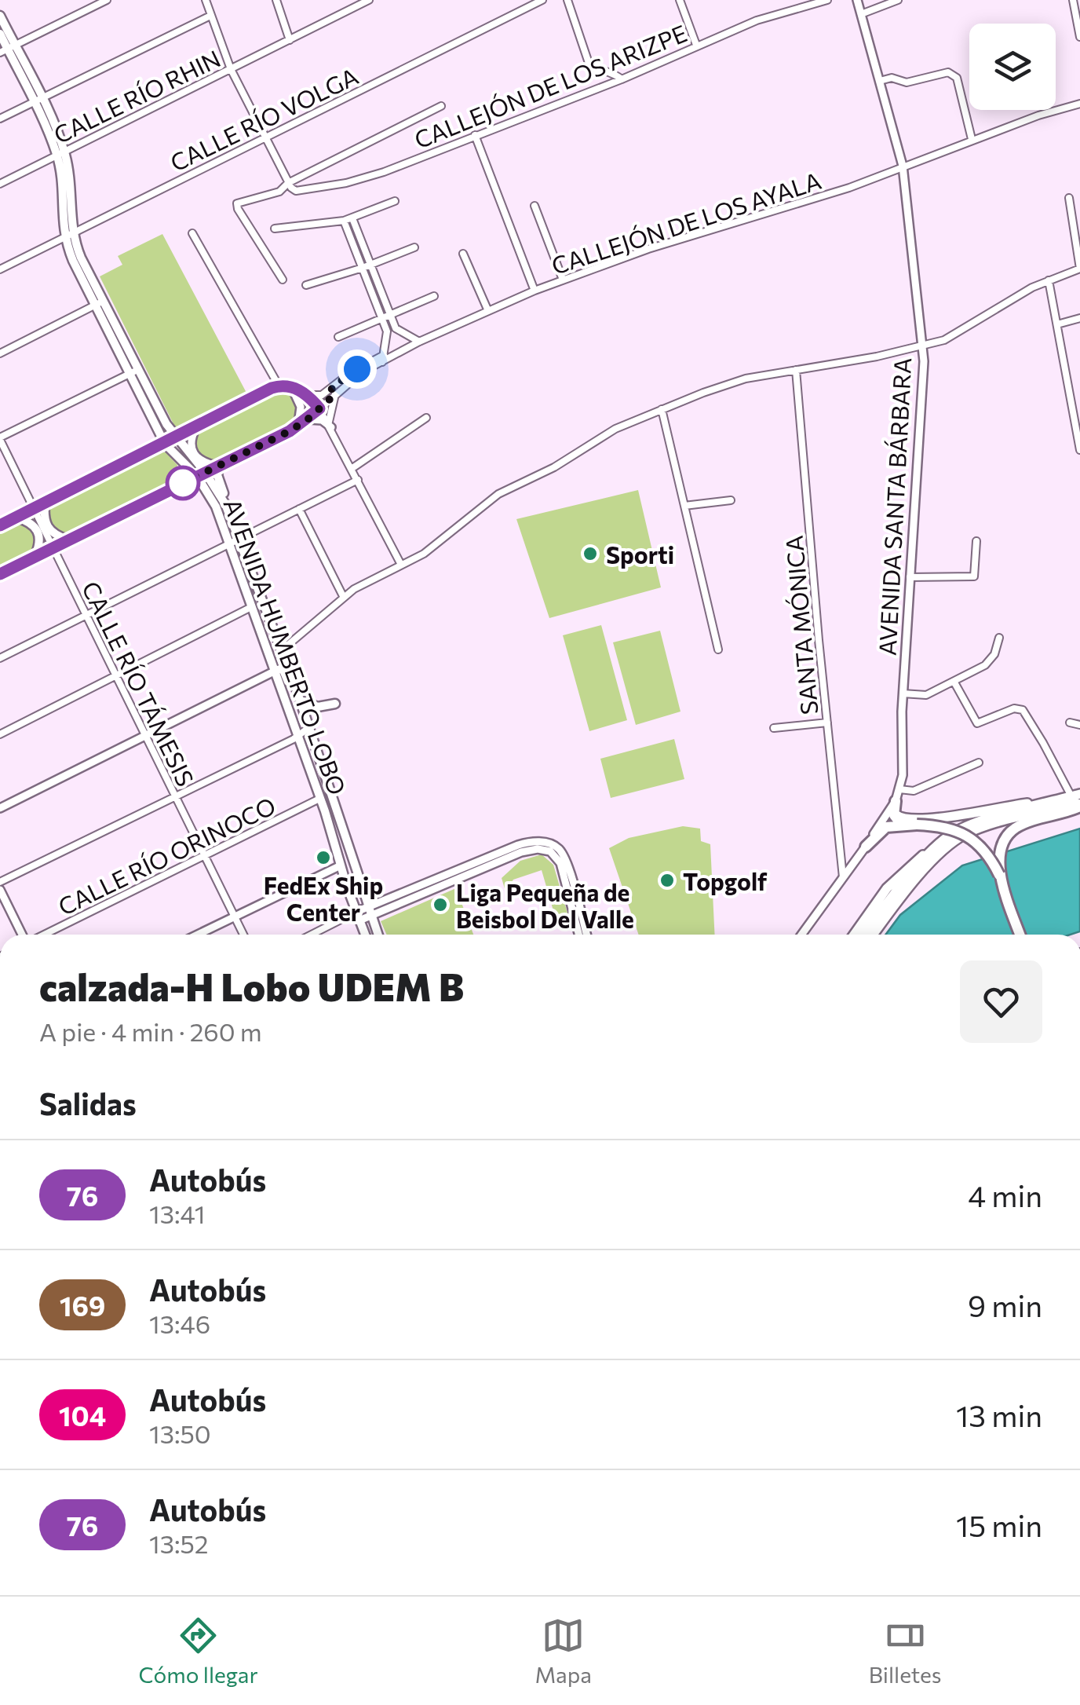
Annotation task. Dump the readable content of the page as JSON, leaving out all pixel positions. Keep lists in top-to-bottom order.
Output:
{
  "streets": {
    "main road": ["AVENIDA HUMBERTO LOBO"],
    "street": [
      "CALLEJÓN DE LOS ARIZPE",
      "CALLE RÍO RHIN",
      "CALLE RÍO VOLGA",
      "CALLEJÓN DE LOS AYALA",
      "AVENIDA SANTA BÁRBARA",
      "SANTA MÓNICA",
      "CALLE RÍO TÁMESIS",
      "CALLE RÍO ORINOCO"
    ]
  },
  "crossings": [
    ["CALLE RÍO RHIN", "AVENIDA HUMBERTO LOBO"],
    ["CALLE RÍO VOLGA", "AVENIDA HUMBERTO LOBO"],
    ["CALLEJÓN DE LOS AYALA", "AVENIDA SANTA BÁRBARA"],
    ["AVENIDA SANTA BÁRBARA", "SANTA MÓNICA"],
    ["AVENIDA HUMBERTO LOBO", "CALLE RÍO ORINOCO"],
    ["CALLE RÍO TÁMESIS", "CALLE RÍO ORINOCO"]
  ],
  "places": [
    "Sporti",
    "FedEx Ship Center",
    "Topgolf",
    "Liga Pequeña de Beisbol Del Valle"
  ],
  "lines": ["bus line 76"],
  "page": {
    "heading": [
      ["calzada-H Lobo UDEM B", "A pie · 4 min · 260 m"],
      "Salidas"
    ],
    "list": [
      {
        "mark": "76",
        "name": "Autobús",
        "note": "13:41",
        "value": "4 min"
      },
      {
        "mark": "169",
        "name": "Autobús",
        "note": "13:46",
        "value": "9 min"
      },
      {
        "mark": "104",
        "name": "Autobús",
        "note": "13:50",
        "value": "13 min"
      },
      {
        "mark": "76",
        "name": "Autobús",
        "note": "13:52",
        "value": "15 min"
      }
    ],
    "tabs": ["Cómo llegar", "Mapa", "Billetes"]
  }
}
